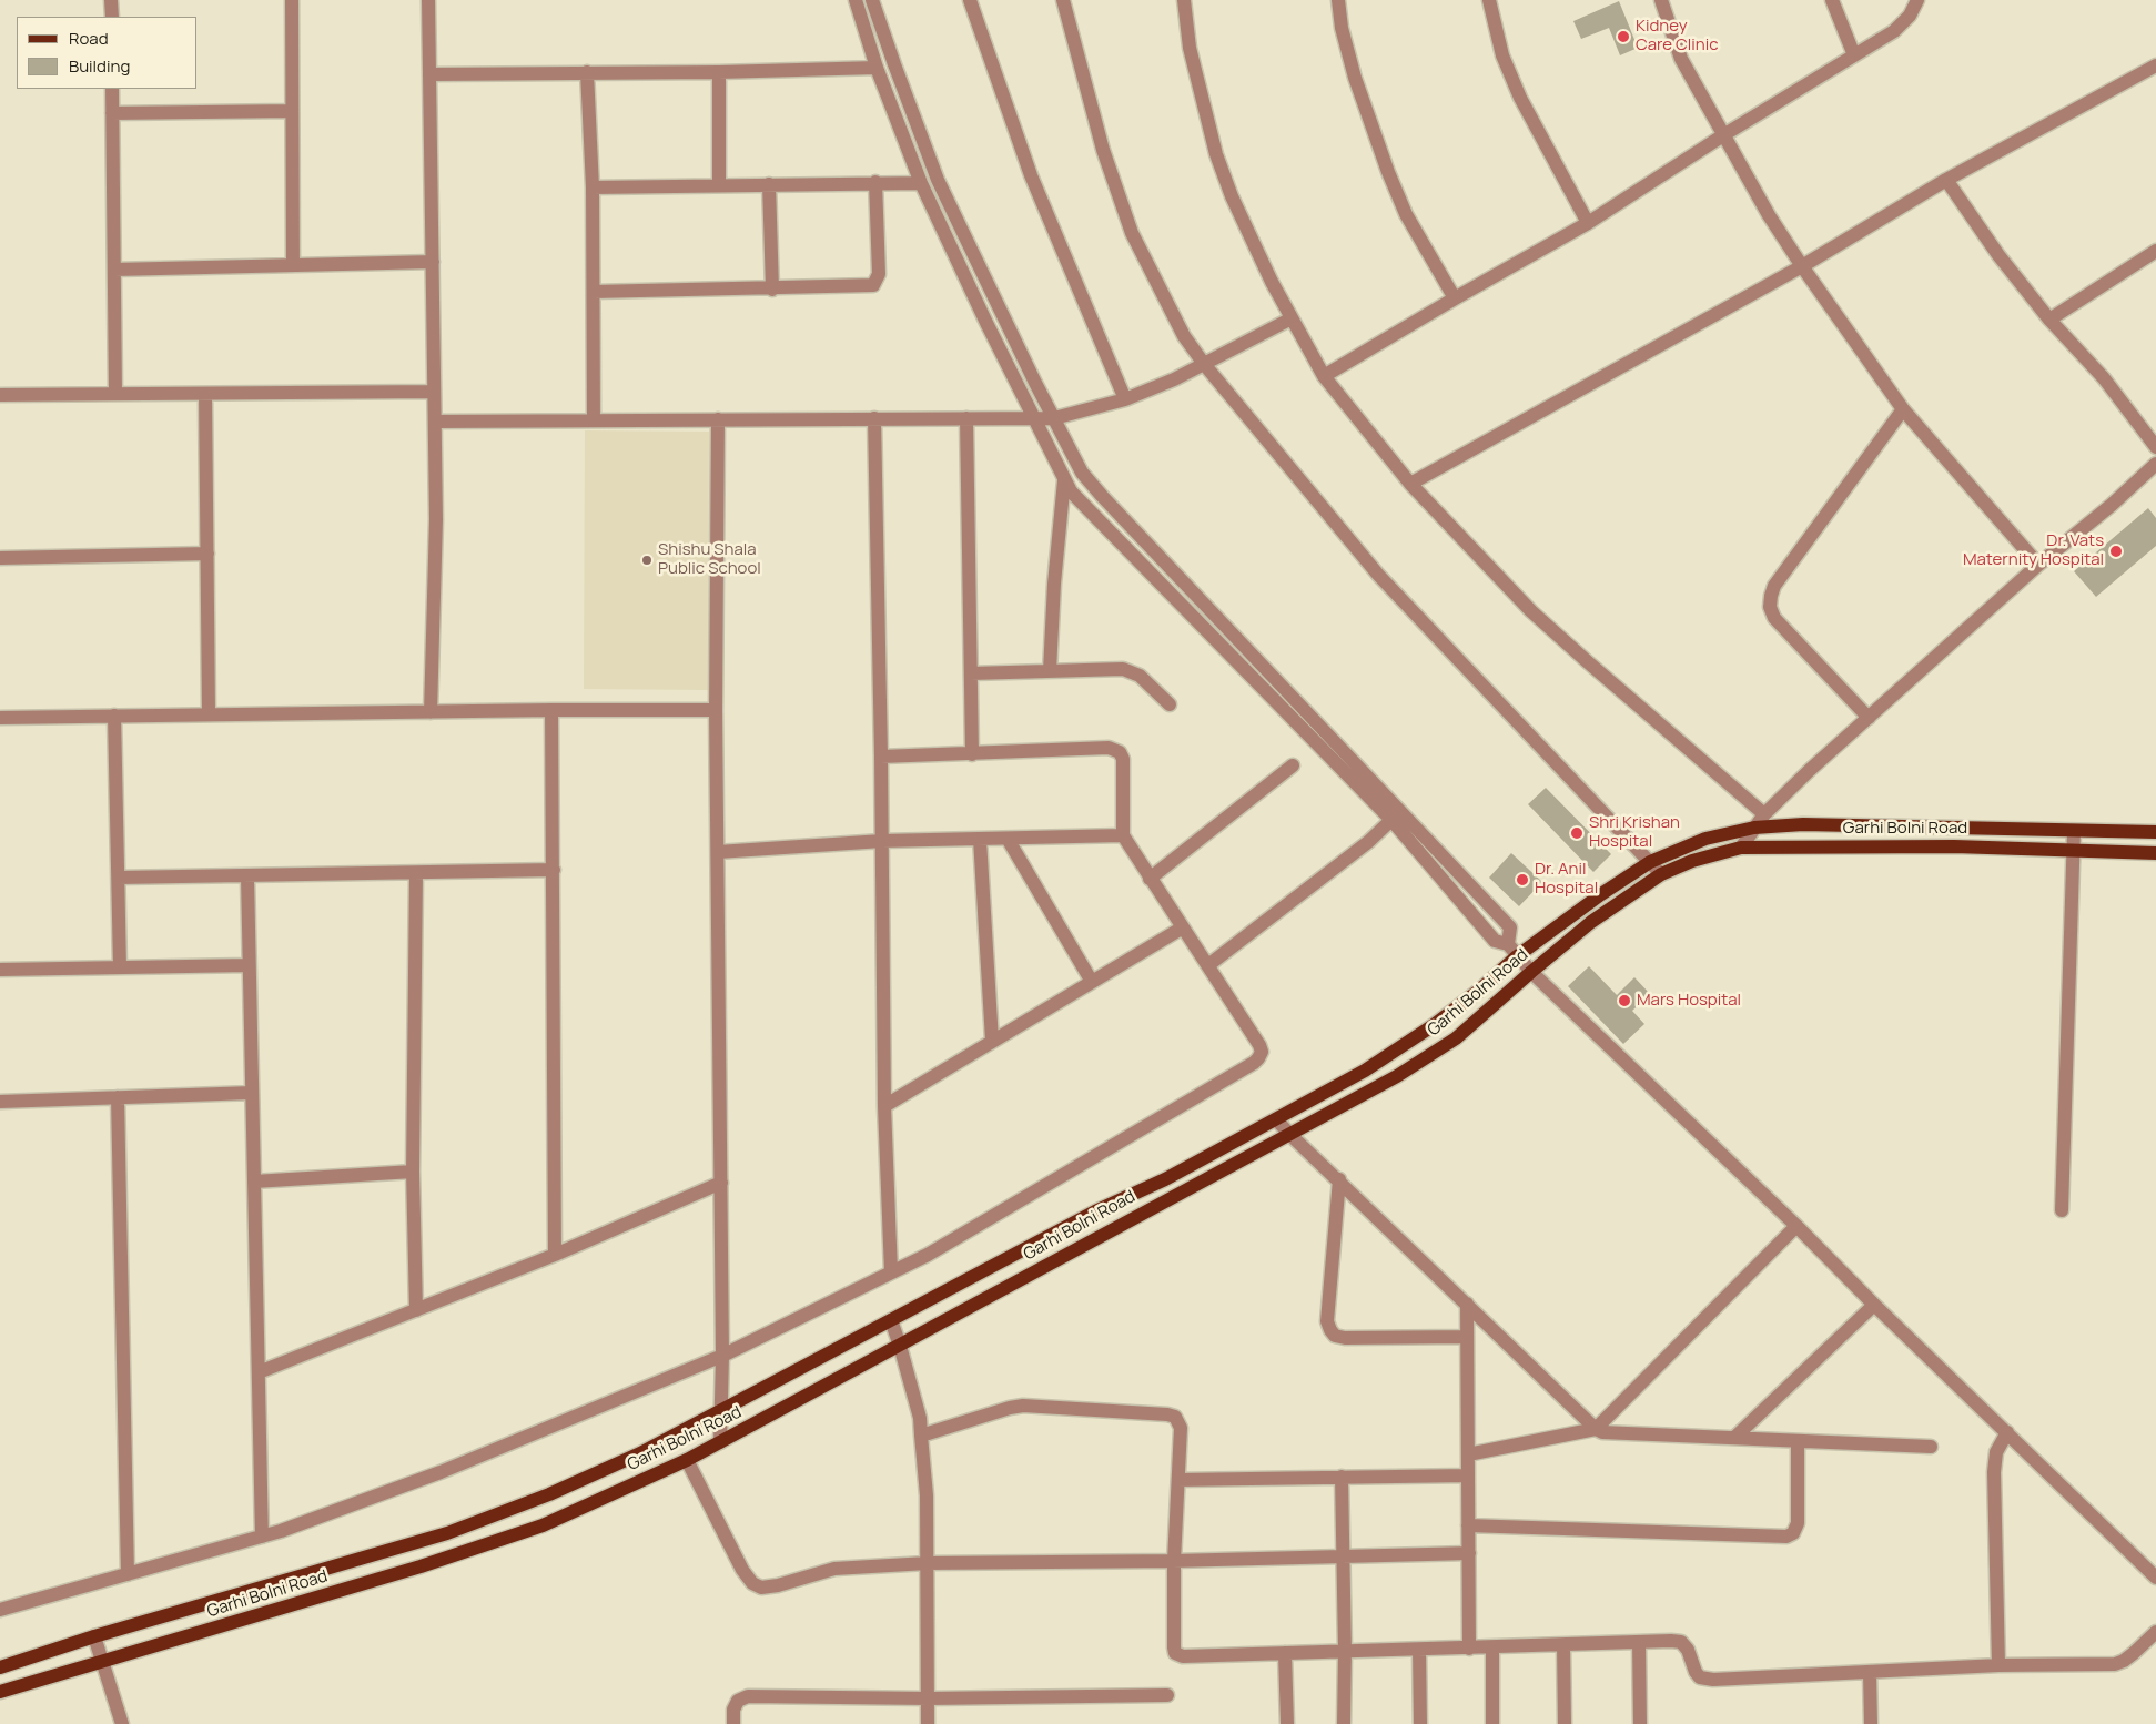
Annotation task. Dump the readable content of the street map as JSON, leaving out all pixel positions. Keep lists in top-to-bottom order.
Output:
{
  "streets": {
    "main road": ["Garhi Bolni Road"]
  },
  "places": [
    "Kidney Care Clinic",
    "Dr. Vats Maternity Hospital",
    "Shishu Shala Public School",
    "Shri Krishan Hospital",
    "Dr. Anil Hospital",
    "Mars Hospital"
  ],
  "legend": ["Road", "Building"]
}
